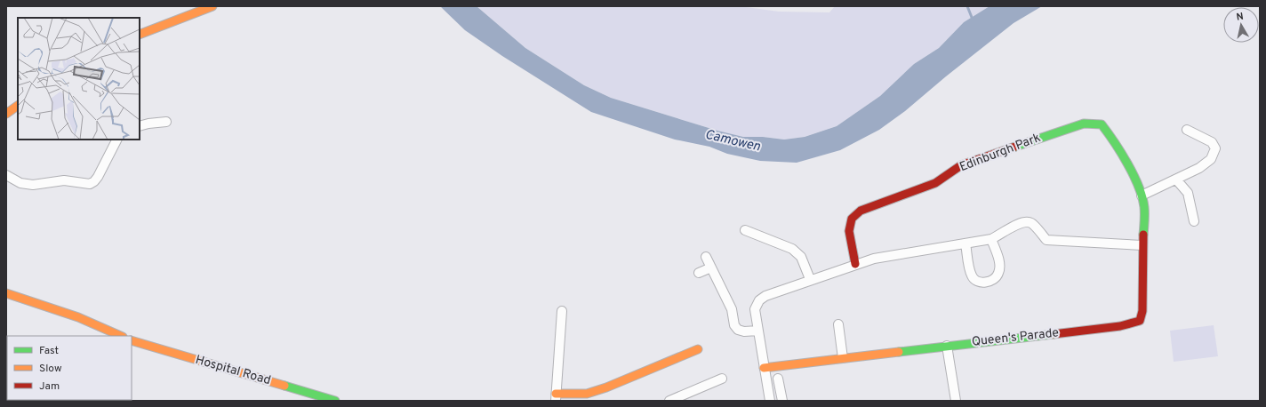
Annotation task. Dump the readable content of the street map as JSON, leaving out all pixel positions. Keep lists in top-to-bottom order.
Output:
{
  "streets": {
    "main road": ["Edinburgh Park", "Queen's Parade", "Hospital Road"]
  },
  "crossings": [
    ["Edinburgh Park", "Queen's Parade"]
  ],
  "water": ["Camowen"],
  "legend": ["Fast", "Slow", "Jam"],
  "north": "top"
}
